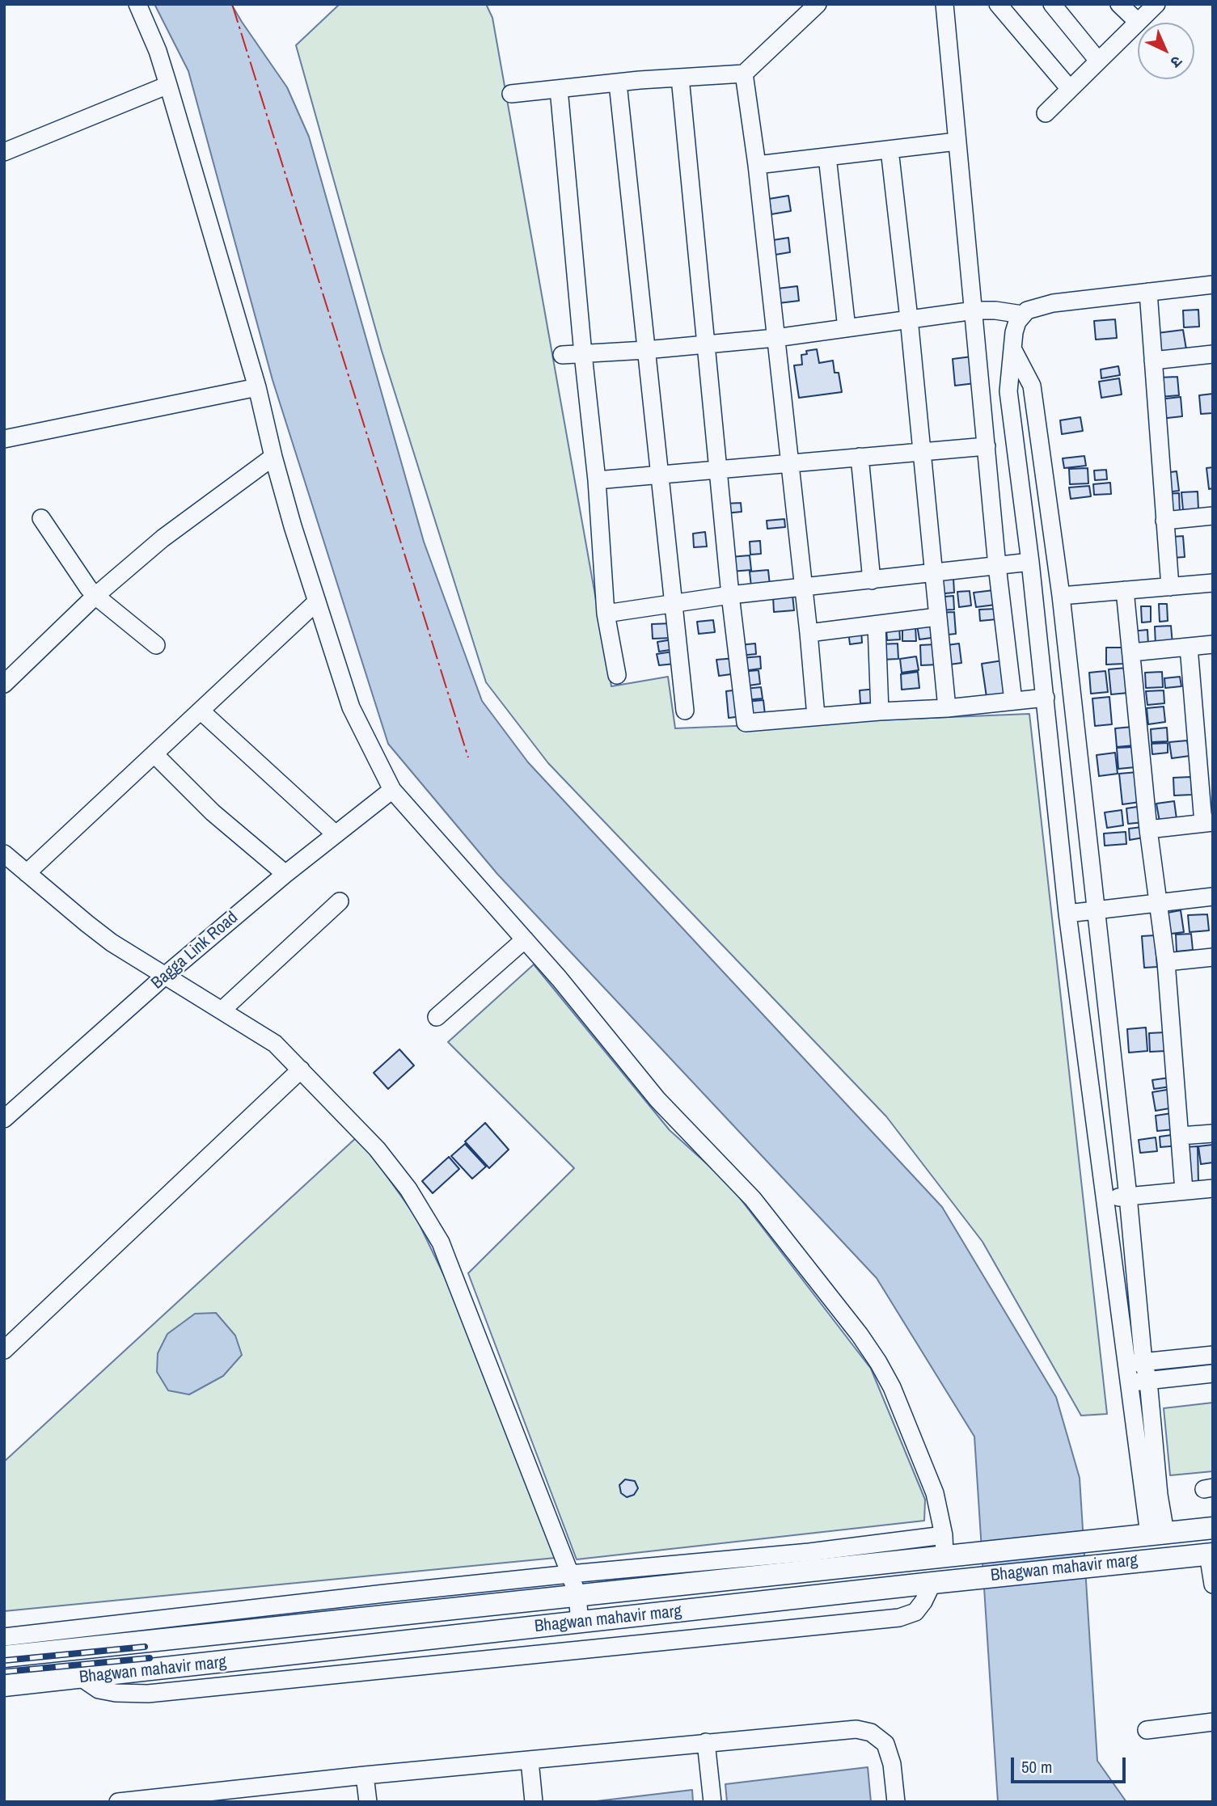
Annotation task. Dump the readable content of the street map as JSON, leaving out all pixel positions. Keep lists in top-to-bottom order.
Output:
{
  "streets": {
    "main road": ["Bhagwan mahavir marg"],
    "street": ["Bagga Link Road"]
  },
  "scale_bar": "50 m",
  "north": "bottom right"
}
